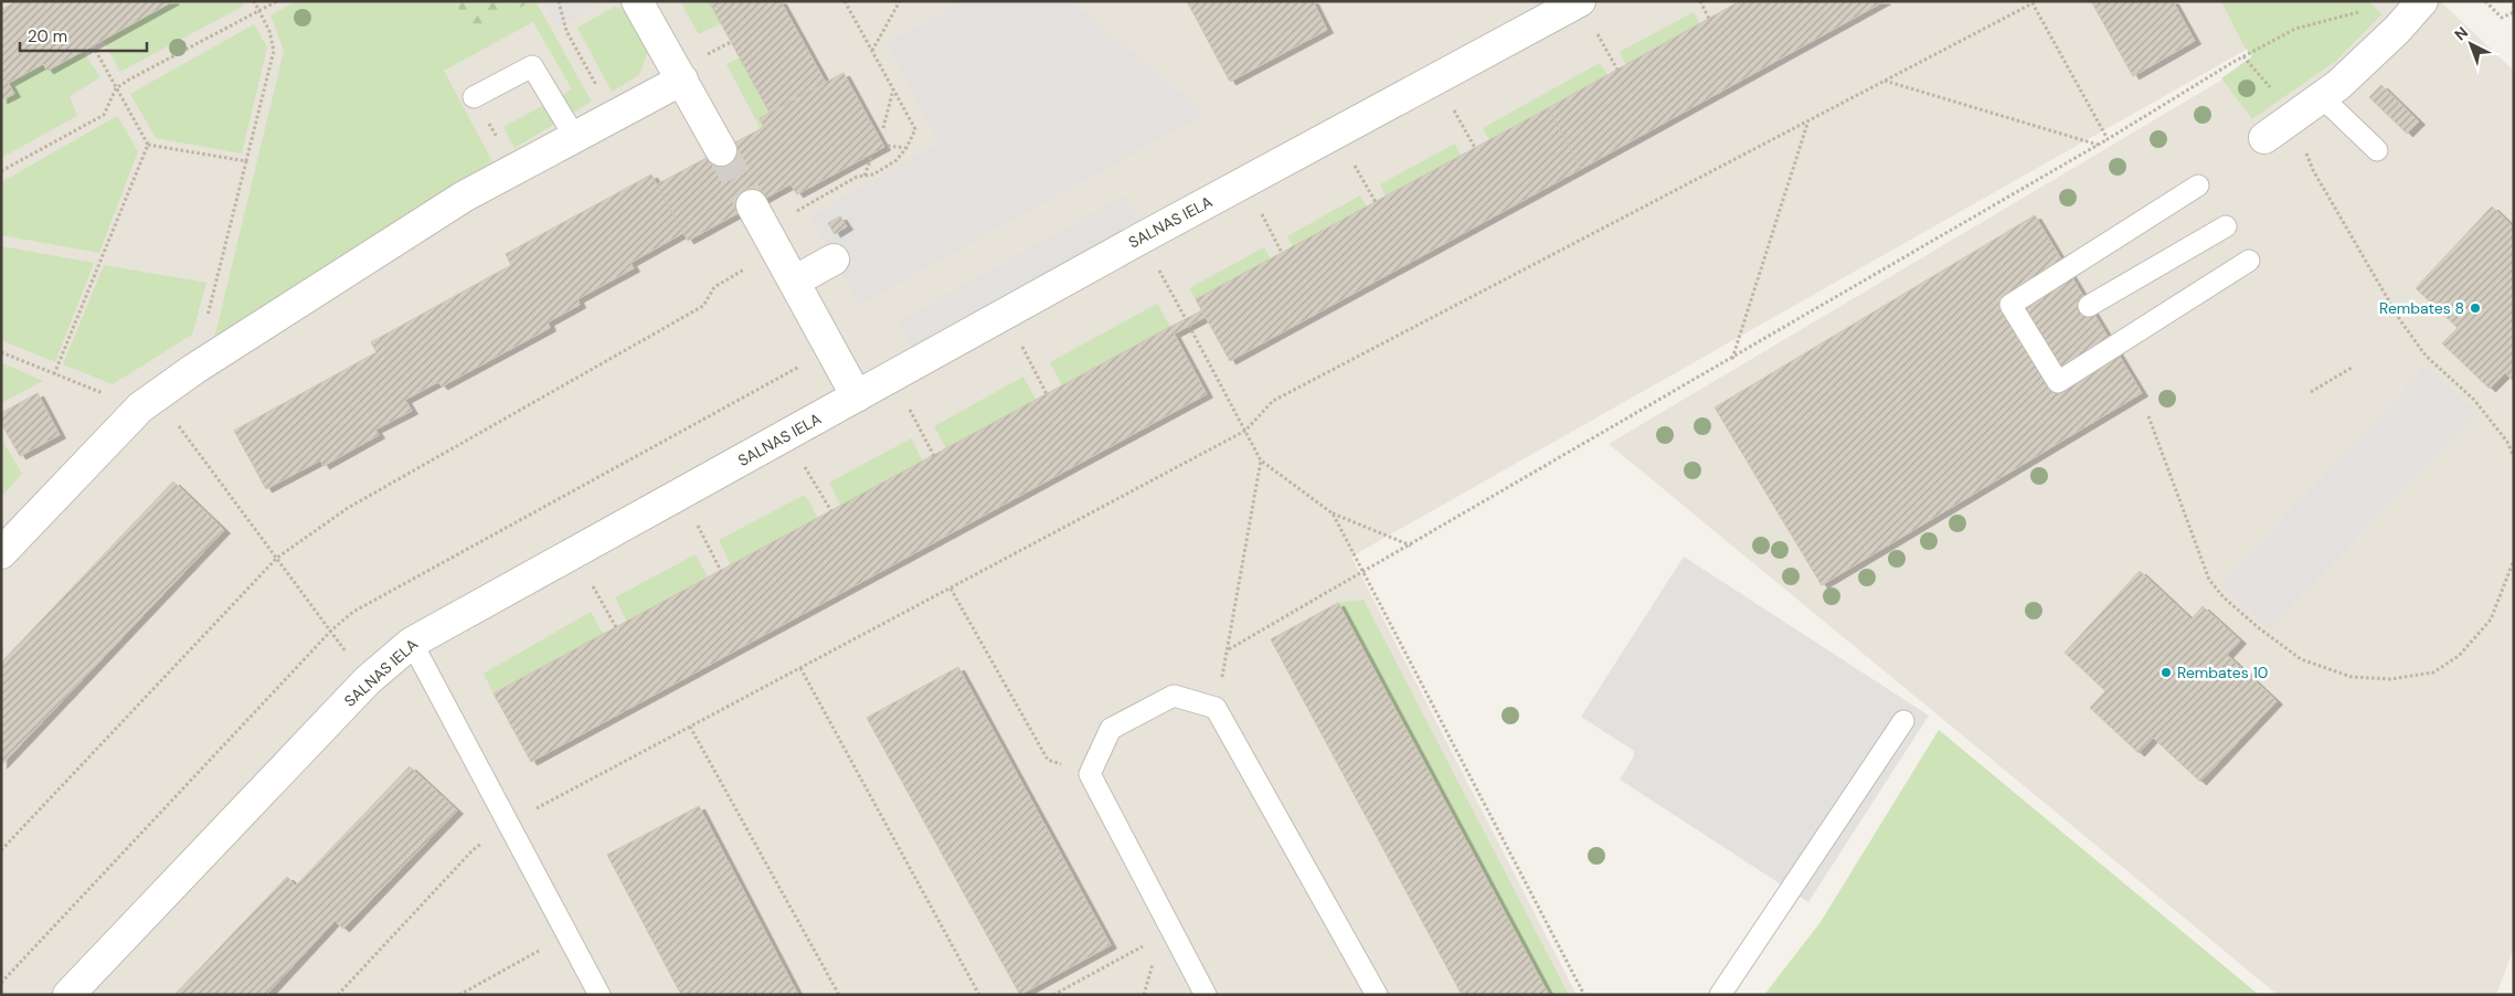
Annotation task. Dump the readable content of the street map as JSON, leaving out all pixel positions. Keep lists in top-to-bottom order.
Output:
{
  "streets": {
    "street": ["SALNAS IELA"]
  },
  "places": ["Rembates 8", "Rembates 10"],
  "scale_bar": "20 m",
  "north": "top left"
}
